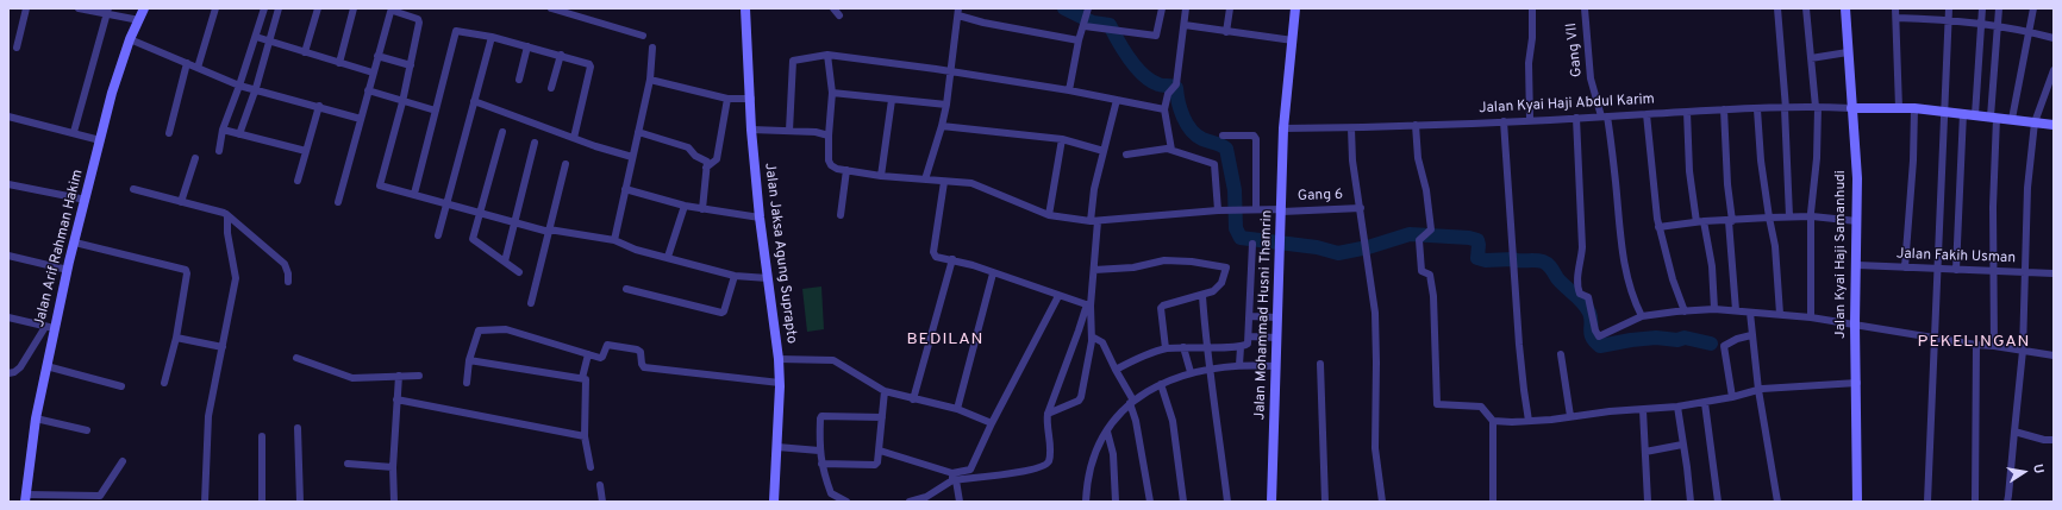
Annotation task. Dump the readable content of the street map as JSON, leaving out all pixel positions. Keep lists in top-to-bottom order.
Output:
{
  "streets": {
    "main road": [
      "Jalan Arif Rahman Hakim",
      "Jalan Jaksa Agung Suprapto",
      "Jalan Kyai Haji Samanhudi",
      "Jalan Mohammad Husni Thamrin"
    ],
    "street": [
      "Gang VII",
      "Jalan Kyai Haji Abdul Karim",
      "Gang 6",
      "Jalan Fakih Usman"
    ]
  },
  "crossings": [
    ["Gang VII", "Jalan Kyai Haji Abdul Karim"],
    ["Jalan Kyai Haji Abdul Karim", "Jalan Kyai Haji Samanhudi"],
    ["Jalan Kyai Haji Abdul Karim", "Jalan Mohammad Husni Thamrin"],
    ["Gang 6", "Jalan Mohammad Husni Thamrin"],
    ["Jalan Kyai Haji Samanhudi", "Jalan Fakih Usman"]
  ],
  "districts": ["BEDILAN", "PEKELINGAN"],
  "north": "right"
}
